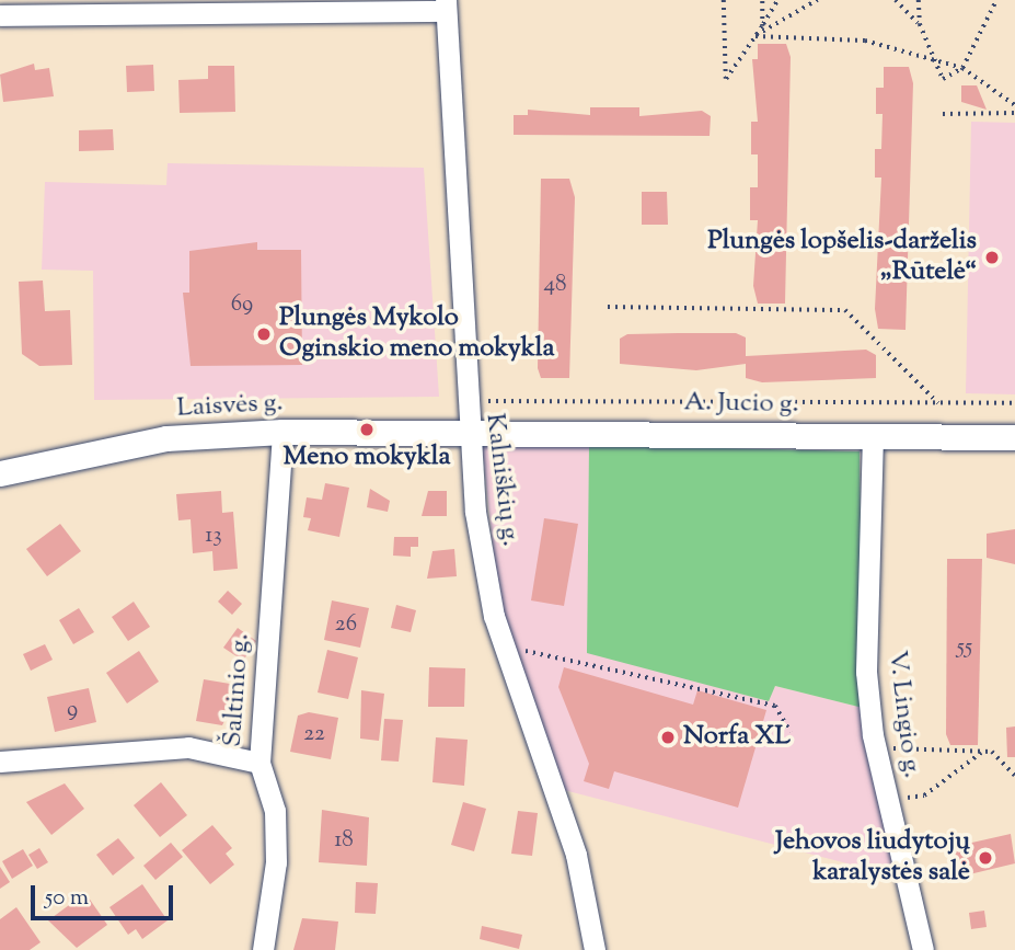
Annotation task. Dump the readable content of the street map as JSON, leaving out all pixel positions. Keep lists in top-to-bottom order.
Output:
{
  "streets": {
    "street": [
      "A. Jucio g.",
      "Laisvės g.",
      "Kalniškių g.",
      "Šaltinio g.",
      "V. Lingio g."
    ]
  },
  "crossings": [
    ["A. Jucio g.", "Laisvės g."],
    ["A. Jucio g.", "Kalniškių g."],
    ["A. Jucio g.", "V. Lingio g."],
    ["Laisvės g.", "Kalniškių g."],
    ["Laisvės g.", "Šaltinio g."]
  ],
  "places": [
    "Plungės lopšelis-darželis „Rūtelė“",
    "Plungės Mykolo Oginskio meno mokykla",
    "Meno mokykla",
    "Norfa XL",
    "Jehovos liudytojų karalystės salė"
  ],
  "house_numbers": [
    "48",
    "69",
    "13",
    "26",
    "55",
    "9",
    "22",
    "18"
  ],
  "scale_bar": "50 m"
}
